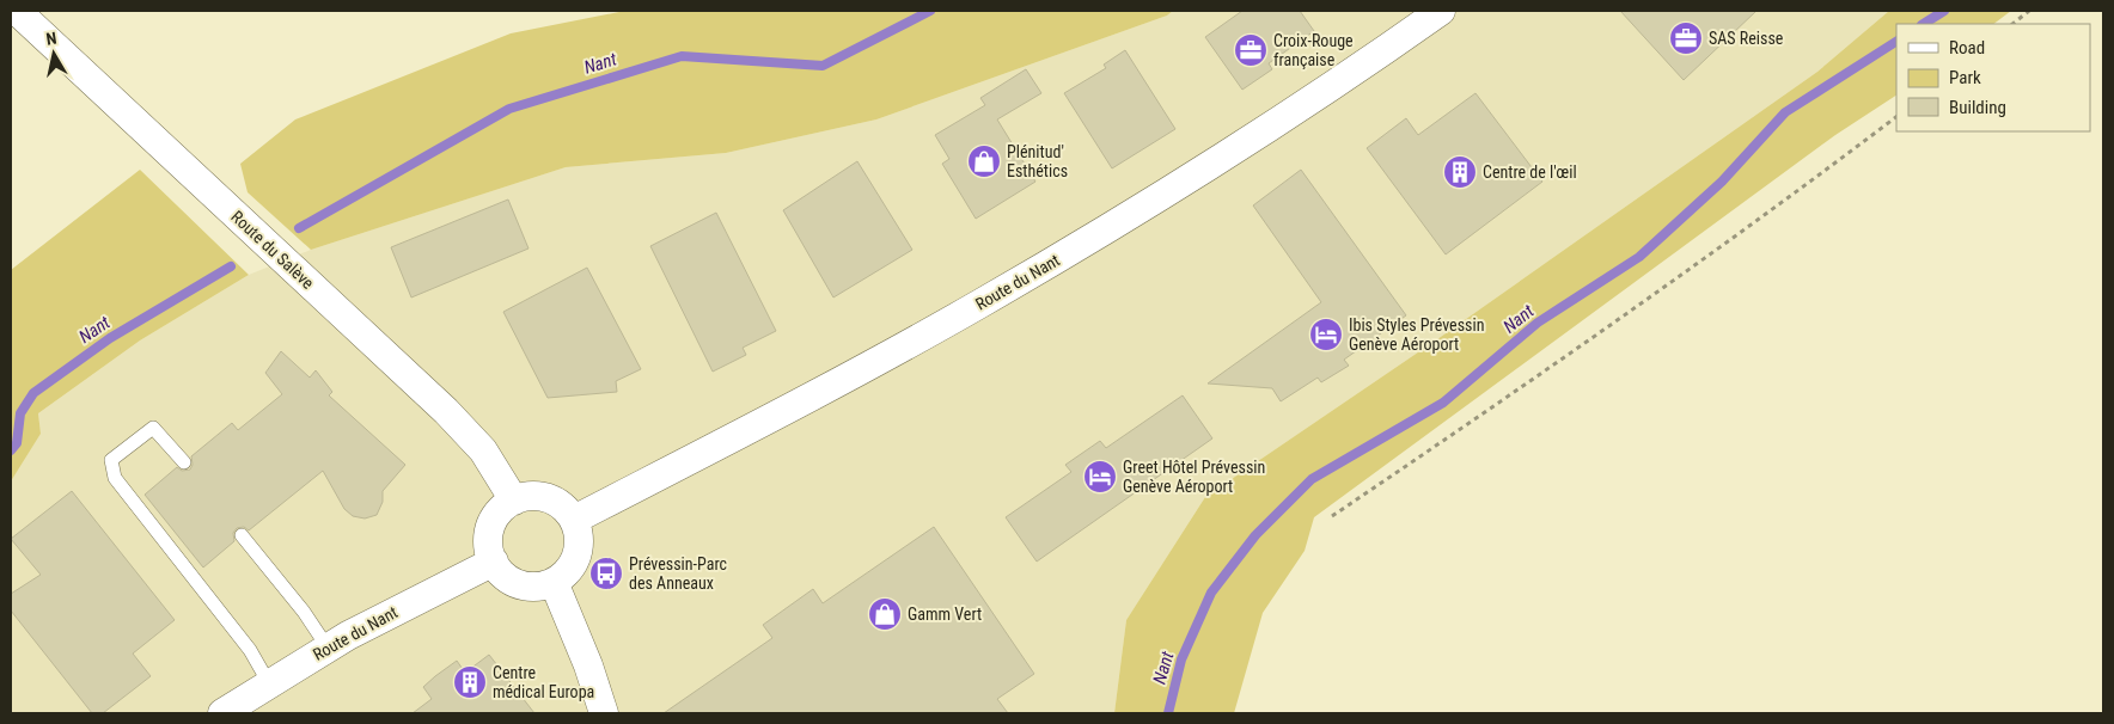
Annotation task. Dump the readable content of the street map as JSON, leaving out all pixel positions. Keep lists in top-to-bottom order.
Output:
{
  "streets": {
    "street": ["Route du Salève", "Route du Nant"]
  },
  "crossings": [
    ["Route du Salève", "Route du Nant"]
  ],
  "water": ["Nant"],
  "places": {
    "office": ["SAS Reisse", "Croix-Rouge française"],
    "shop": ["Plénitud' Esthétics", "Gamm Vert"],
    "building": ["Centre de l'œil", "Centre médical Europa"],
    "hotel": ["Ibis Styles Prévessin Genève Aéroport", "Greet Hôtel Prévessin Genève Aéroport"],
    "bus stop": ["Prévessin-Parc des Anneaux"]
  },
  "legend": ["Road", "Park", "Building"],
  "north": "top"
}
